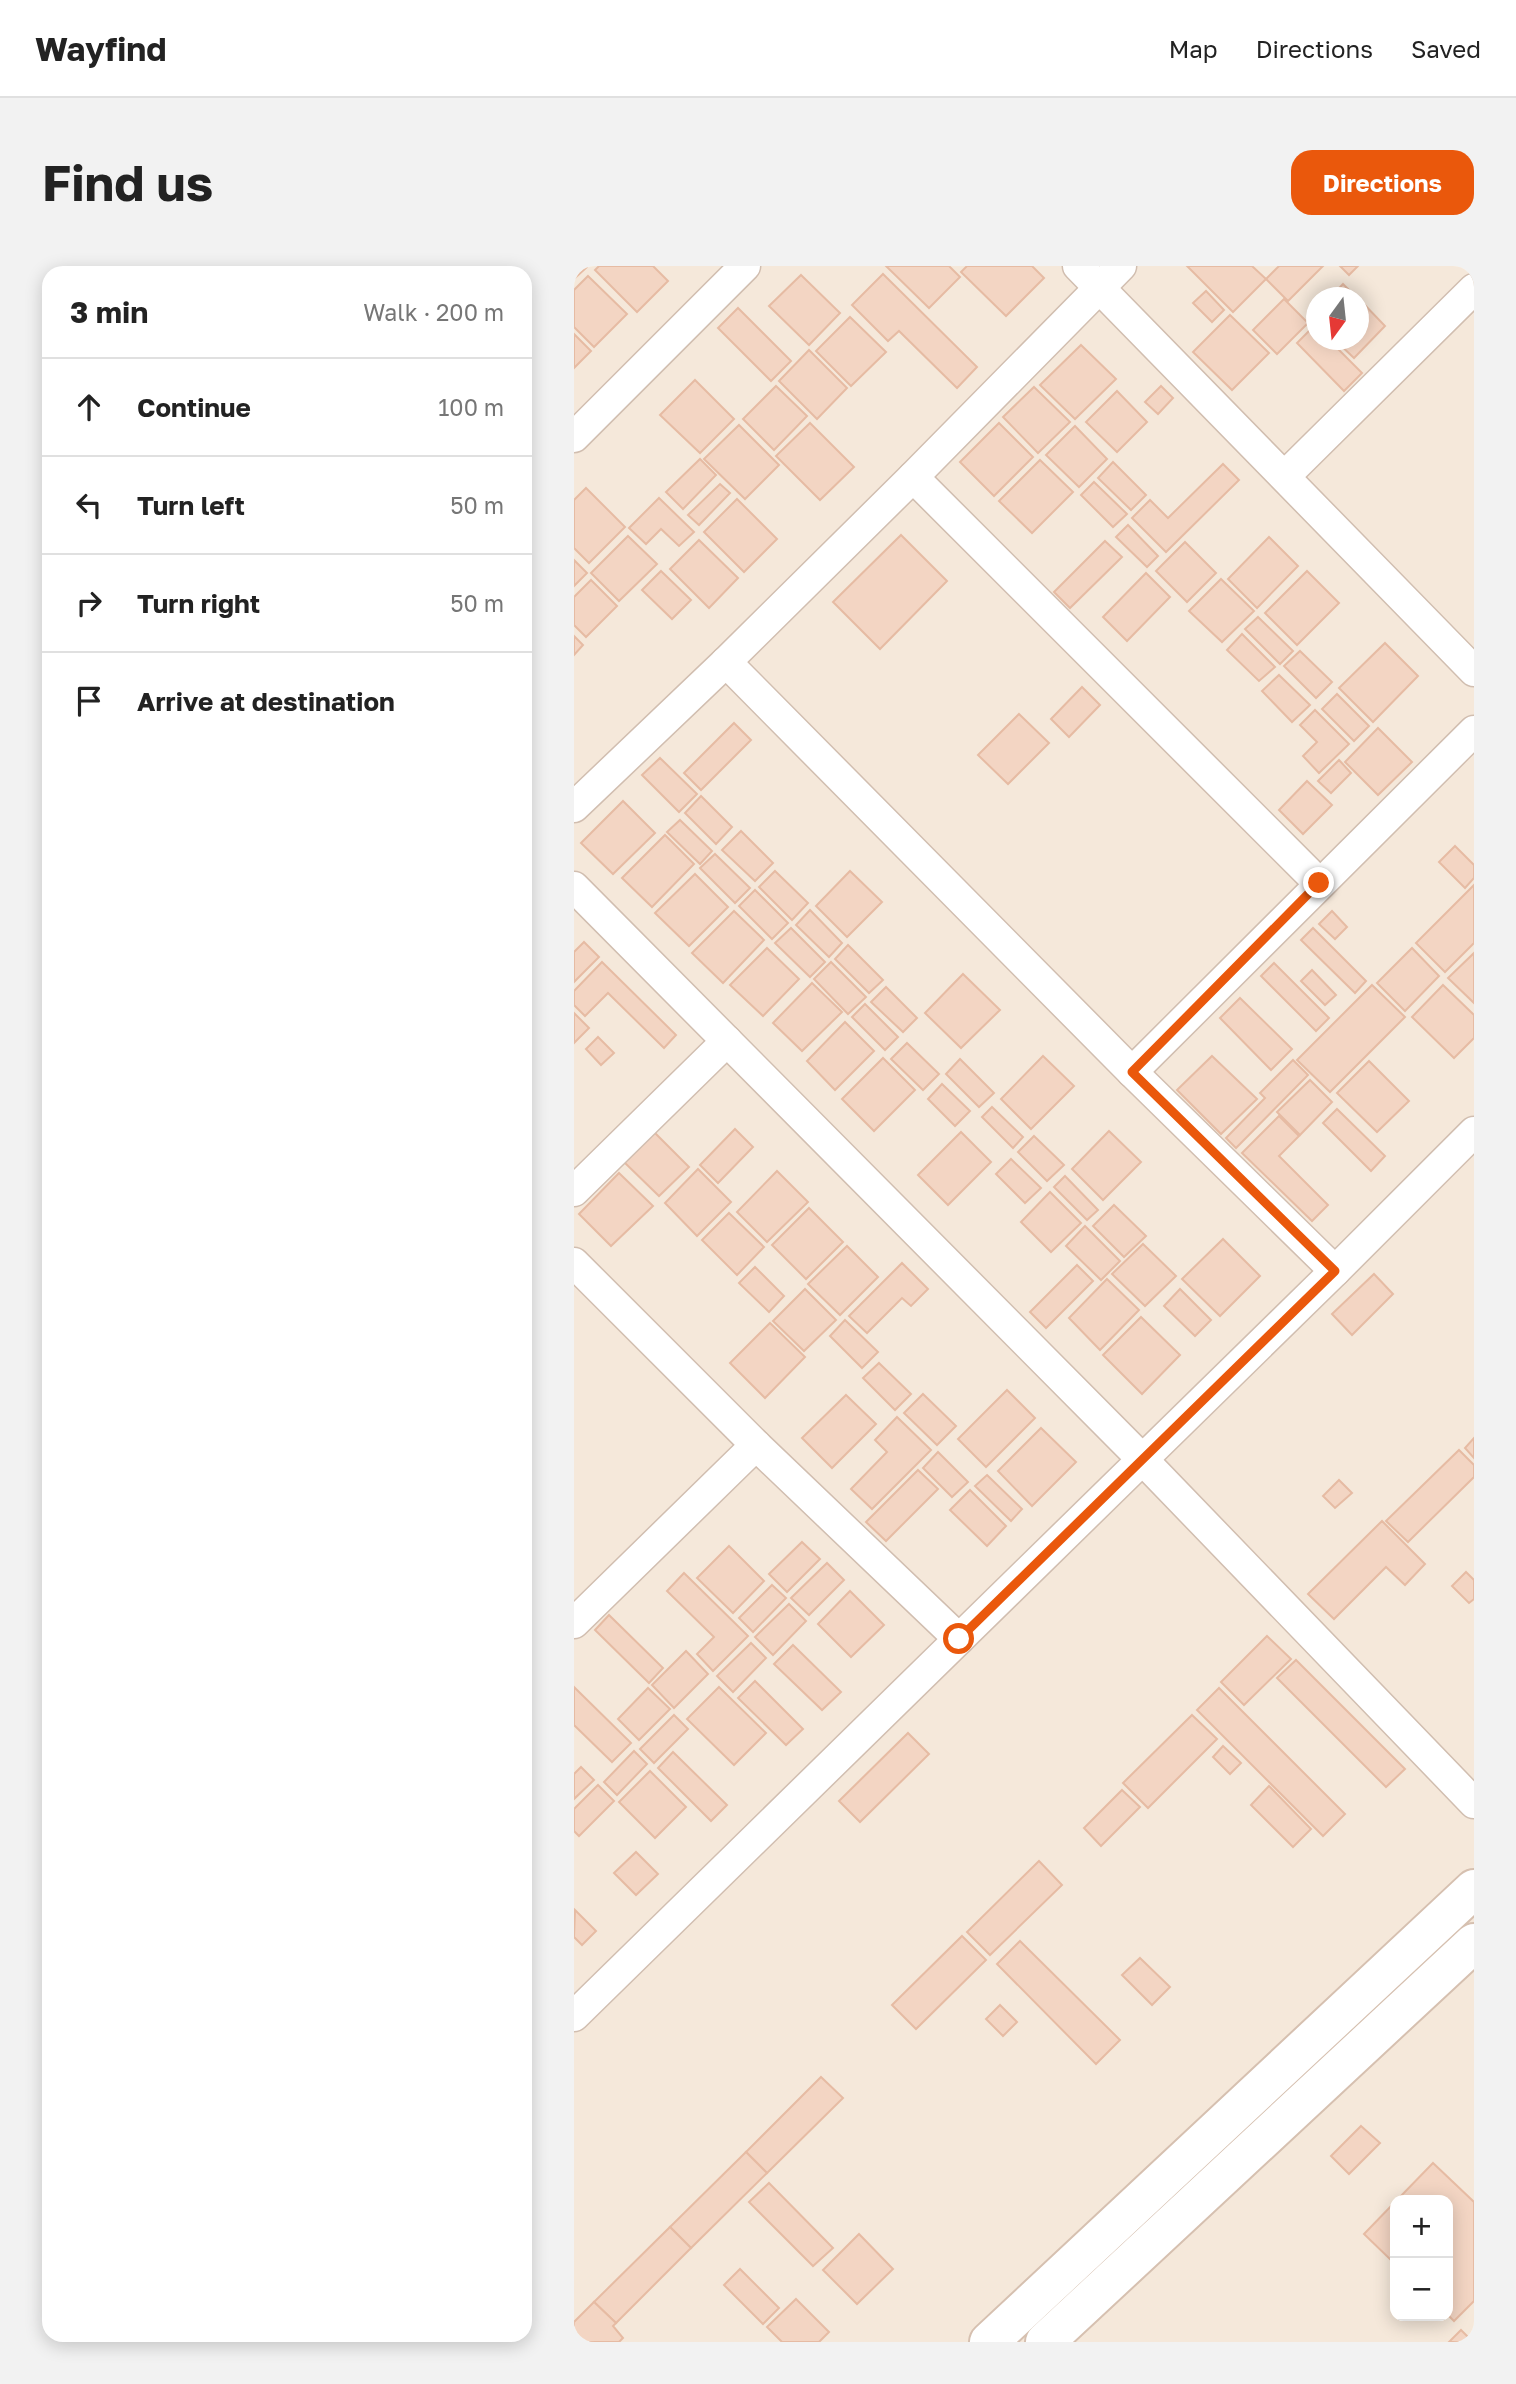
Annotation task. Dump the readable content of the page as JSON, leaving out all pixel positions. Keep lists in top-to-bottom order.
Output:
{
  "north": "bottom",
  "page": {
    "header": "Wayfind",
    "nav": ["Map", "Directions", "Saved"],
    "buttons": "Directions",
    "title": "Find us",
    "heading": ["3 min", "Walk · 200 m"],
    "list": [
      ["Continue", "100 m"],
      ["Turn left", "50 m"],
      ["Turn right", "50 m"],
      "Arrive at destination"
    ],
    "map_buttons": ["+", "−"]
  }
}
